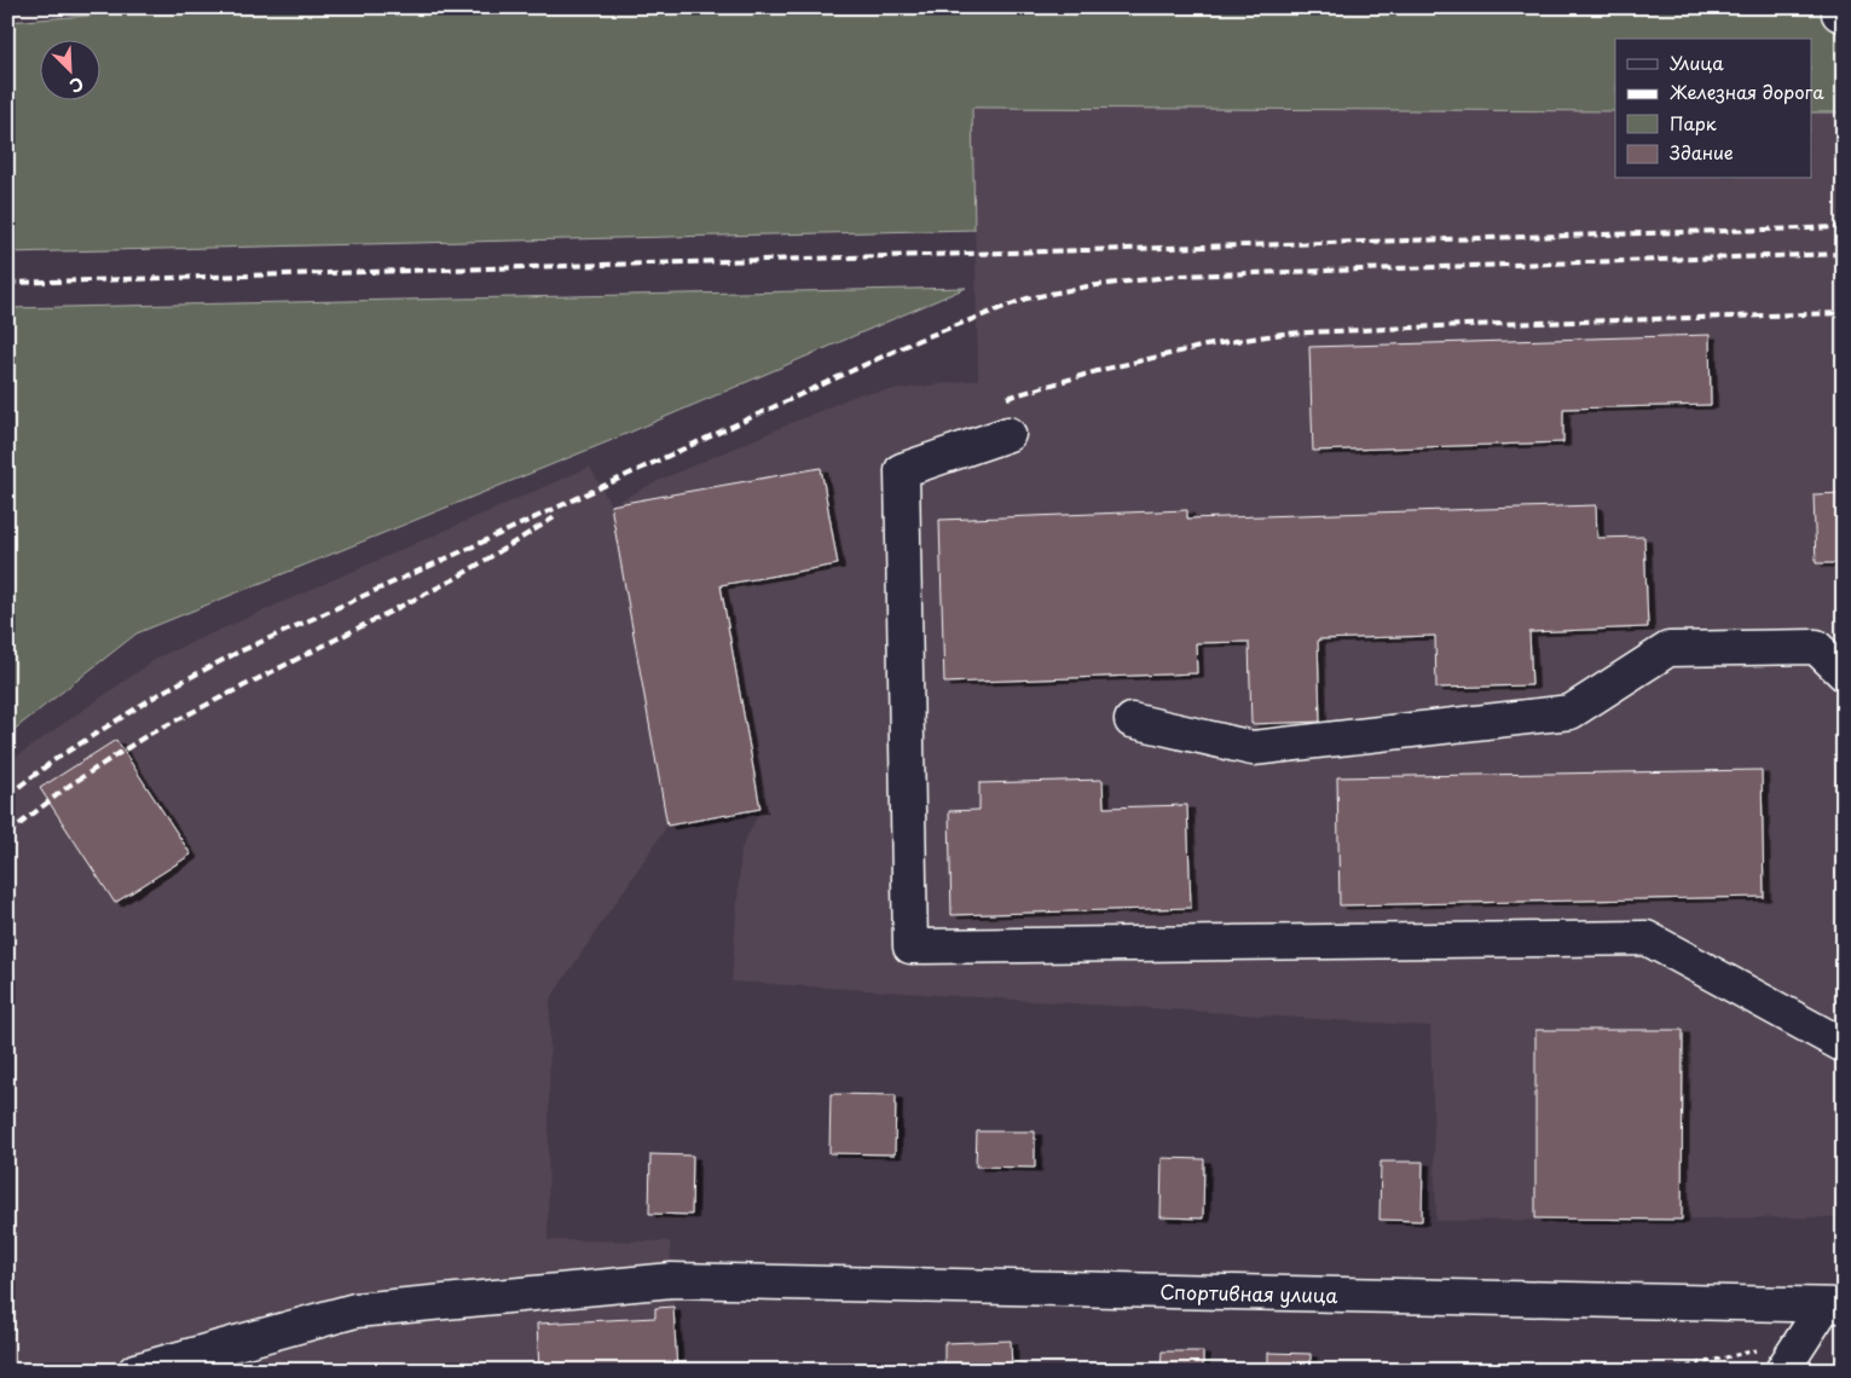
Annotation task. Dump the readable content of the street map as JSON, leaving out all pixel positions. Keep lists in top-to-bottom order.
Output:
{
  "streets": {
    "street": ["Спортивная улица"]
  },
  "legend": [
    "Улица",
    "Железная дорога",
    "Парк",
    "Здание"
  ],
  "north": "bottom right"
}
